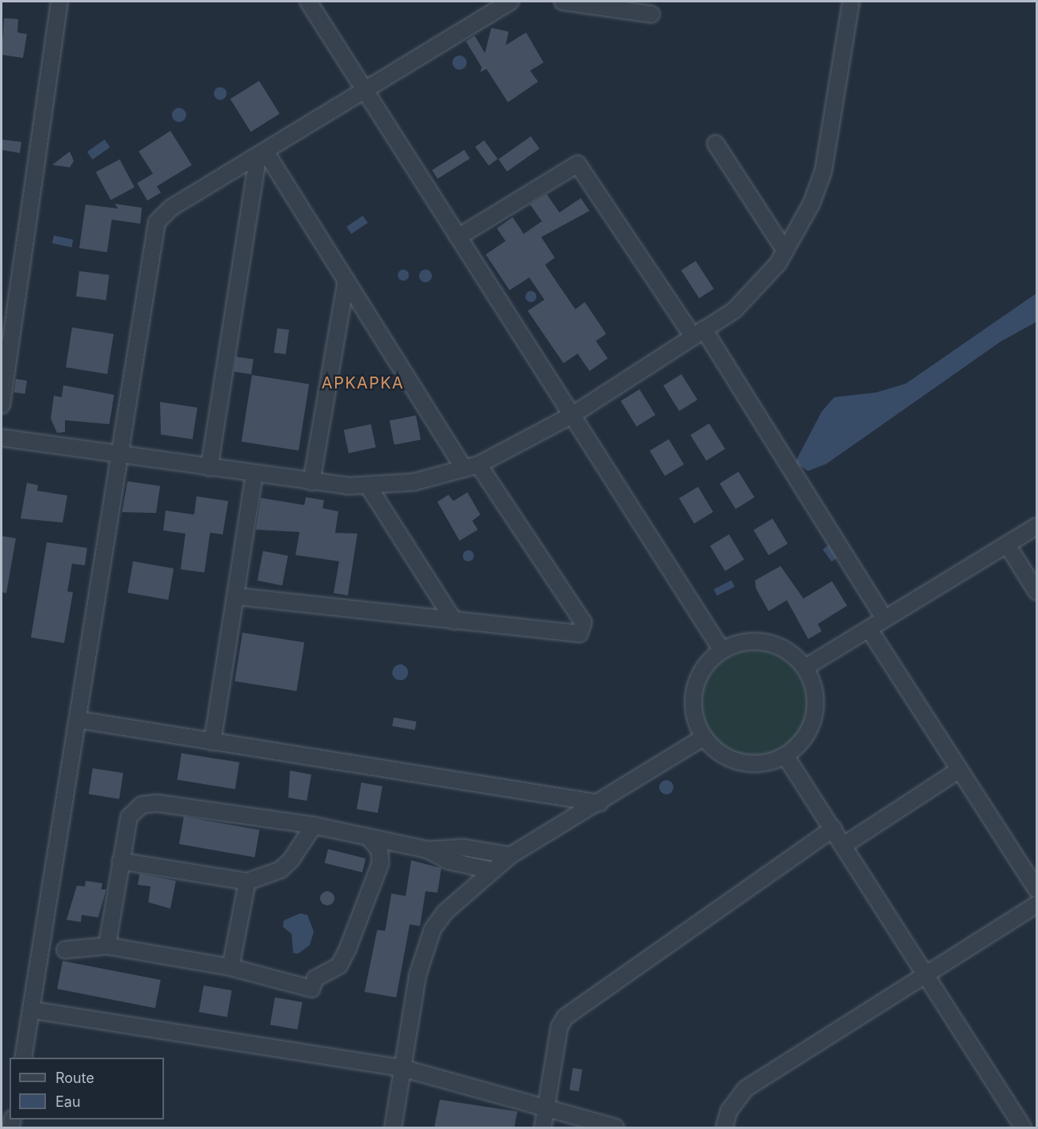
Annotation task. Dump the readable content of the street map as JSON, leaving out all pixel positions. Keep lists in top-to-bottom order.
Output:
{
  "districts": ["APKAPKA"],
  "legend": ["Route", "Eau"]
}
